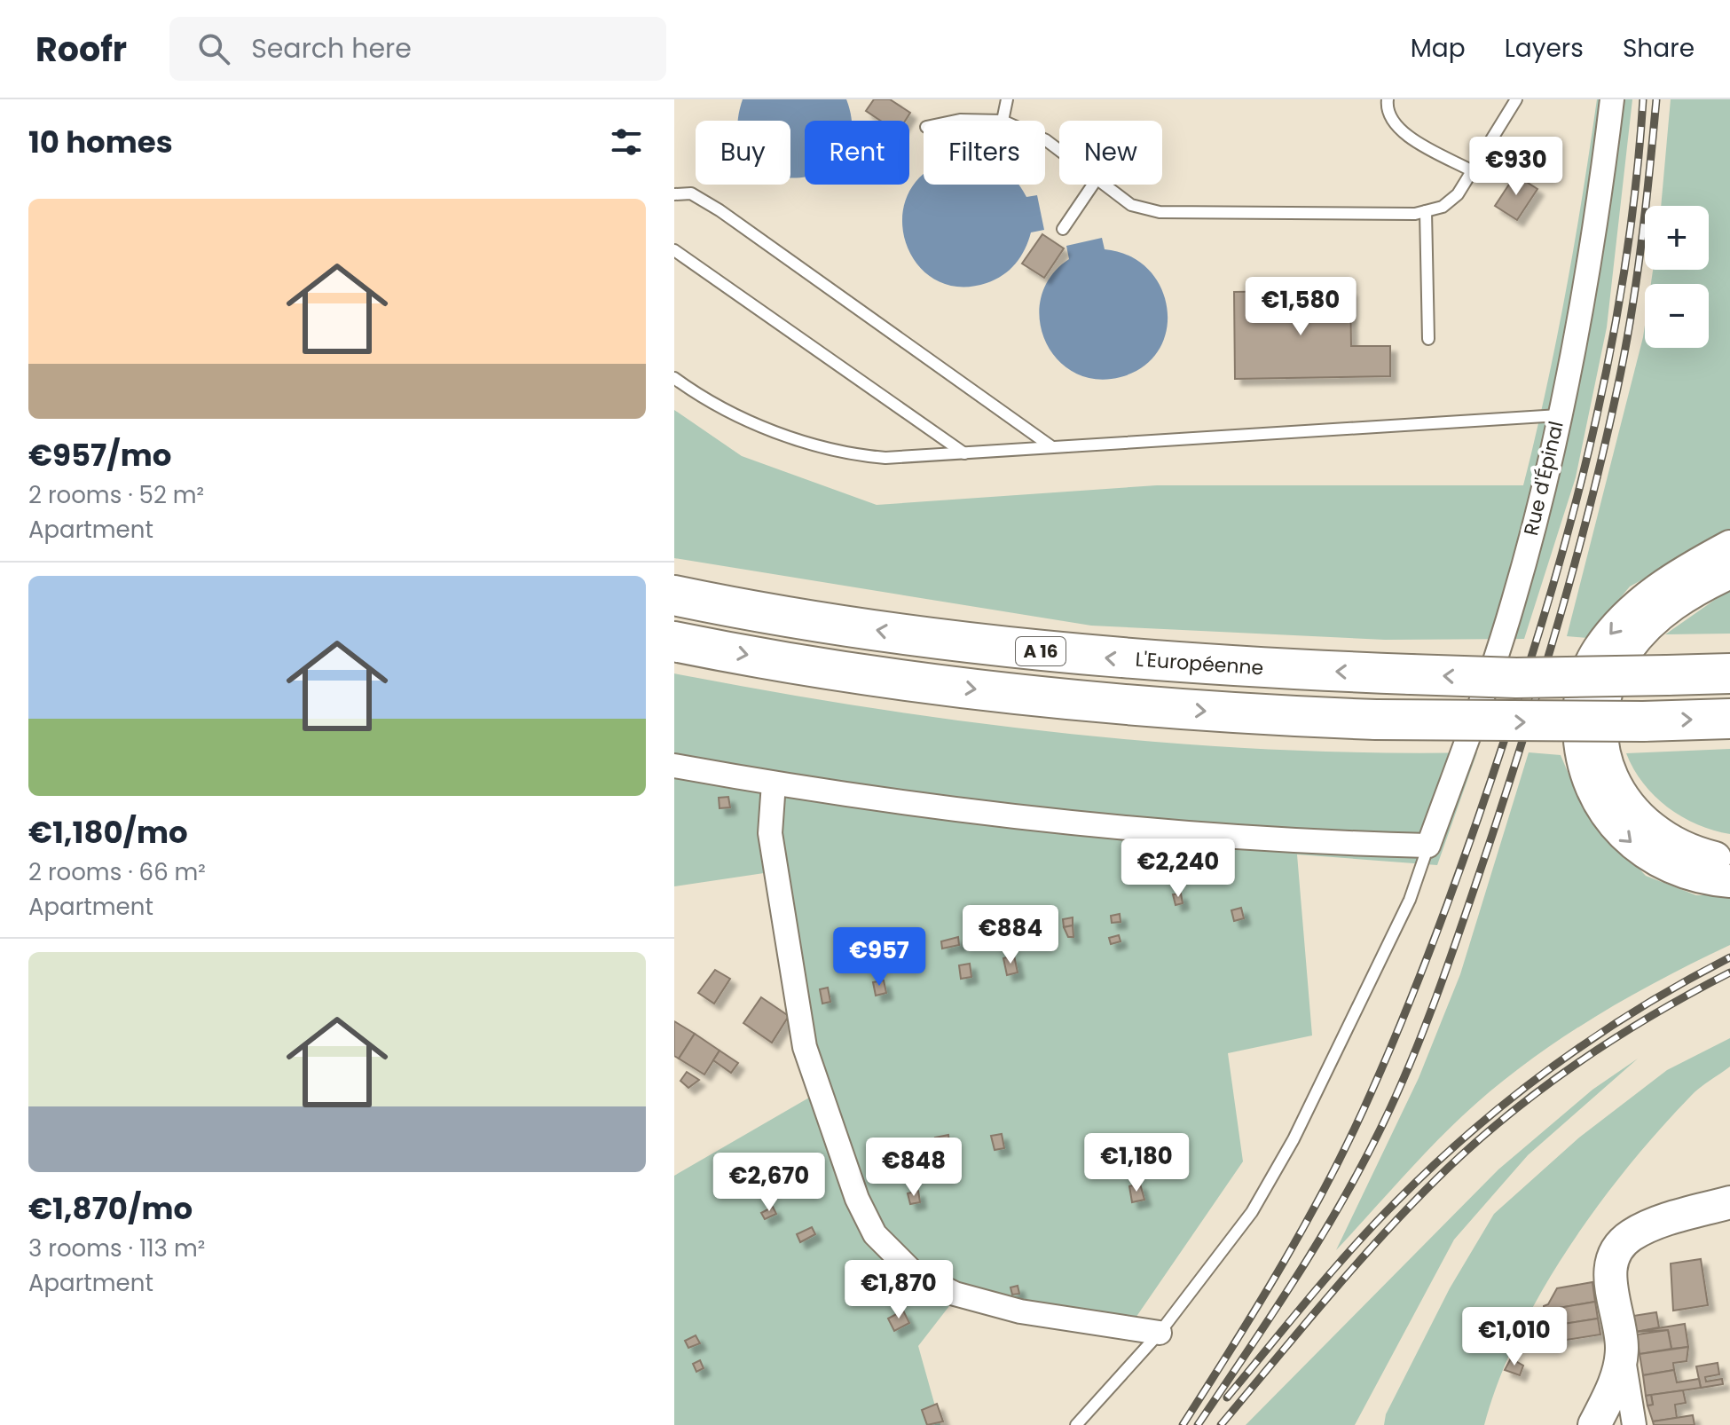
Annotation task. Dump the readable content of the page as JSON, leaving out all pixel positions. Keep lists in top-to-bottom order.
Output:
{
  "streets": {
    "highway": ["A 16", "L'Européenne"],
    "street": ["Rue d'Épinal"]
  },
  "page": {
    "header": "Roofr",
    "search": "Search here",
    "nav": ["Map", "Layers", "Share"],
    "heading": "10 homes",
    "chip": [
      "Buy",
      "Rent",
      "Filters",
      "New"
    ],
    "price": [
      "€930",
      "€1,580",
      "€2,240",
      "€884",
      "€957",
      "€1,180",
      "€848",
      "€2,670",
      "€1,870",
      "€1,010"
    ],
    "list": [
      {
        "name": "€957/mo",
        "note": "2 rooms · 52 m² · Apartment"
      },
      {
        "name": "€1,180/mo",
        "note": "2 rooms · 66 m² · Apartment"
      },
      {
        "name": "€1,870/mo",
        "note": "3 rooms · 113 m² · Apartment"
      }
    ],
    "map_buttons": ["+", "−"]
  }
}
